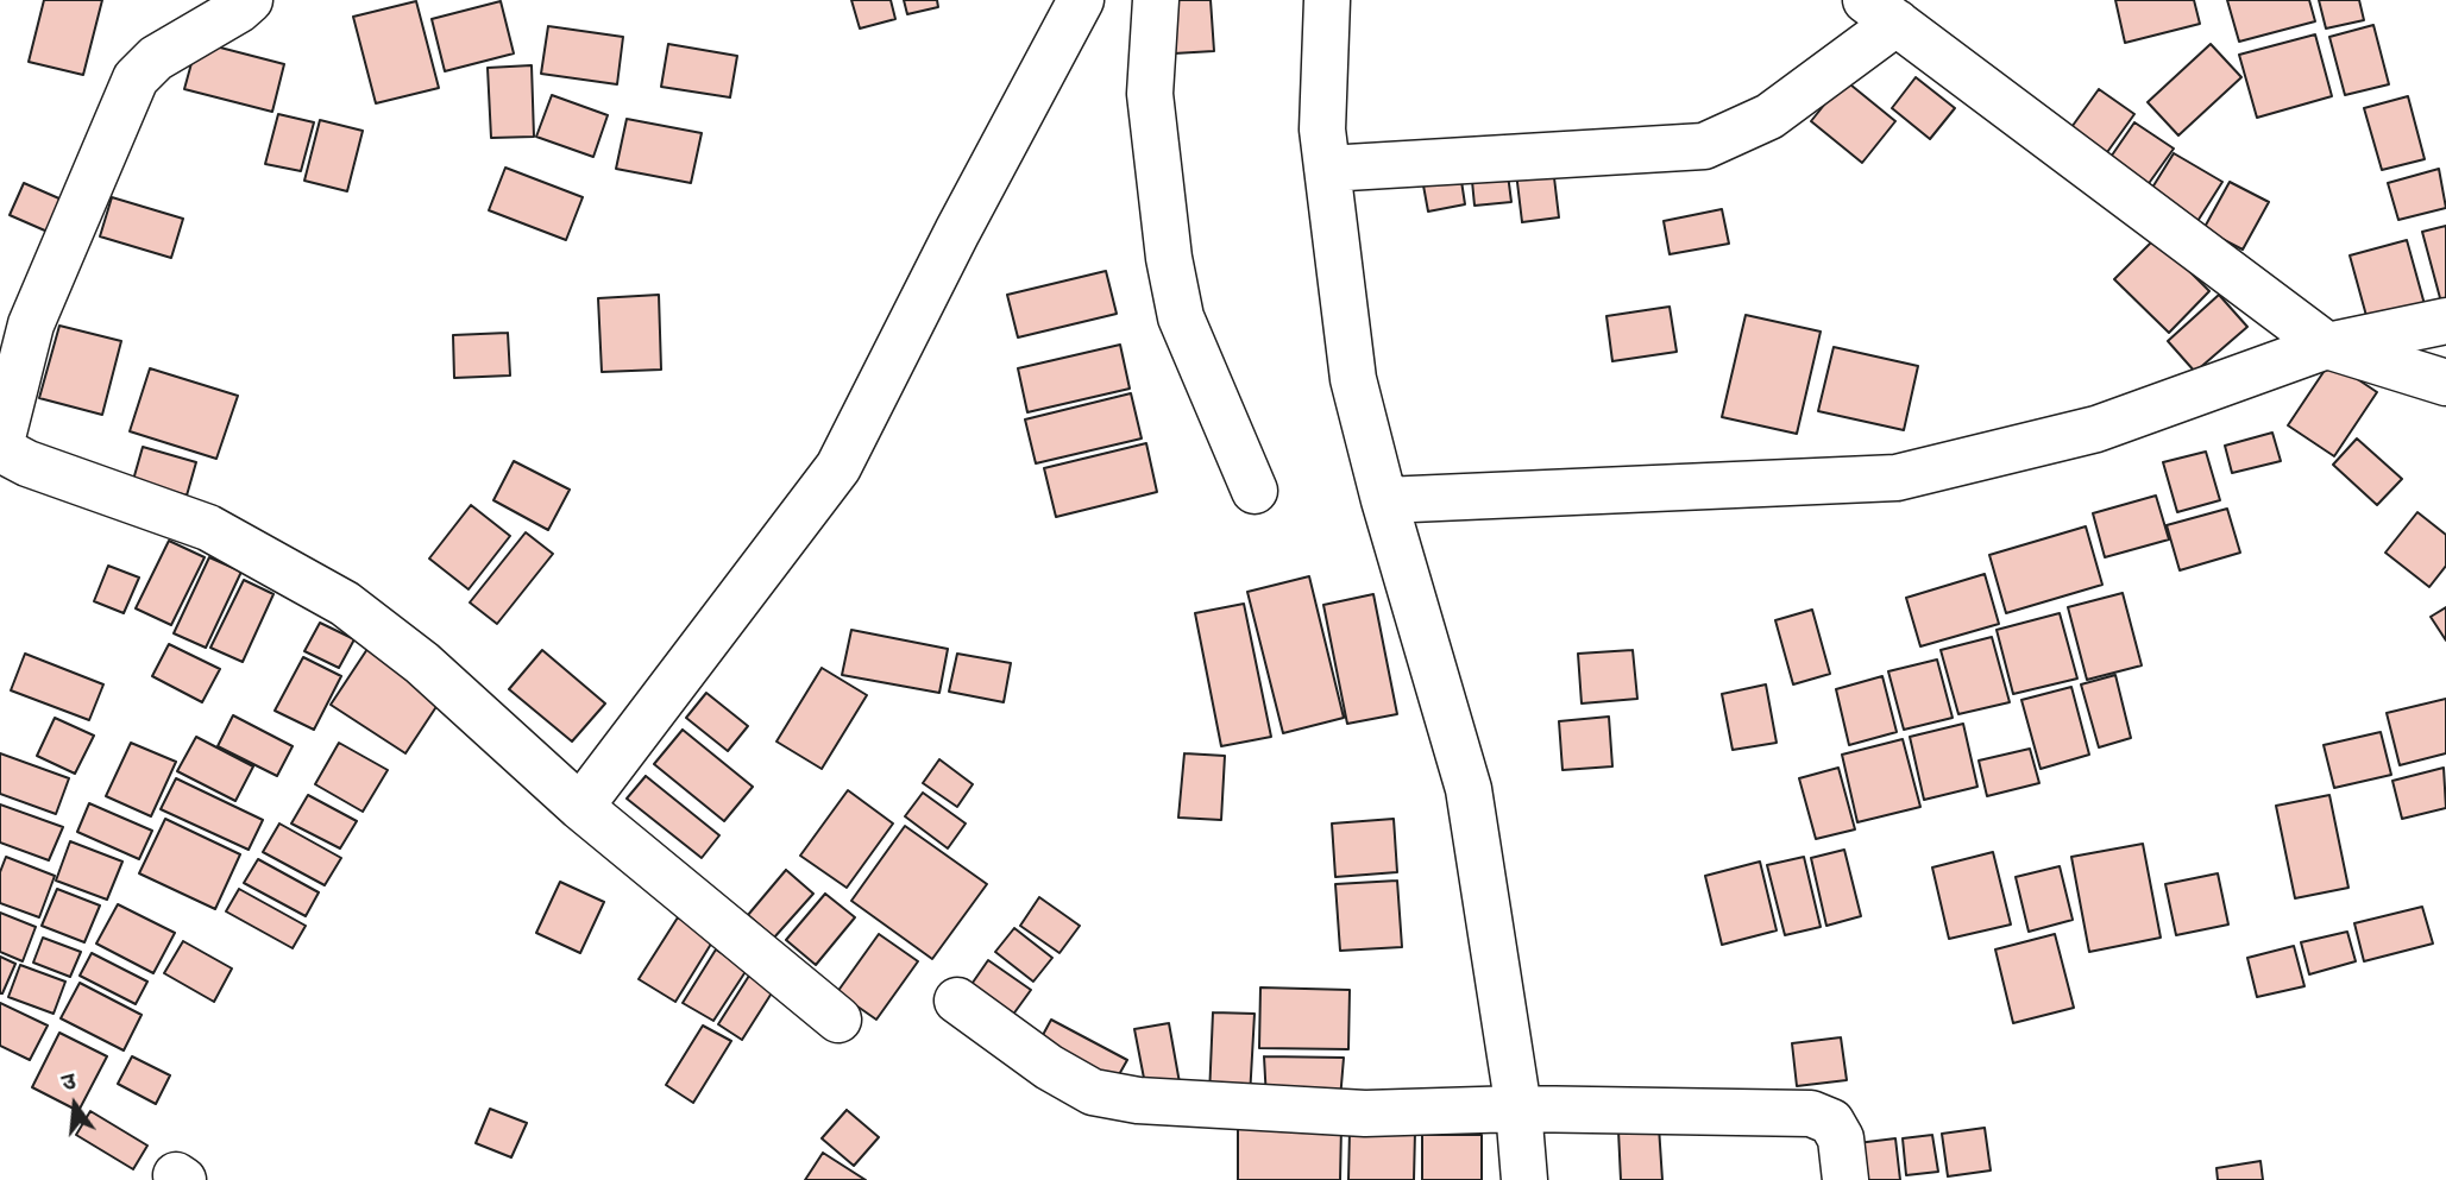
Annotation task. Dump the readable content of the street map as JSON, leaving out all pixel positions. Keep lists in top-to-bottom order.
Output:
{
  "north": "top"
}
